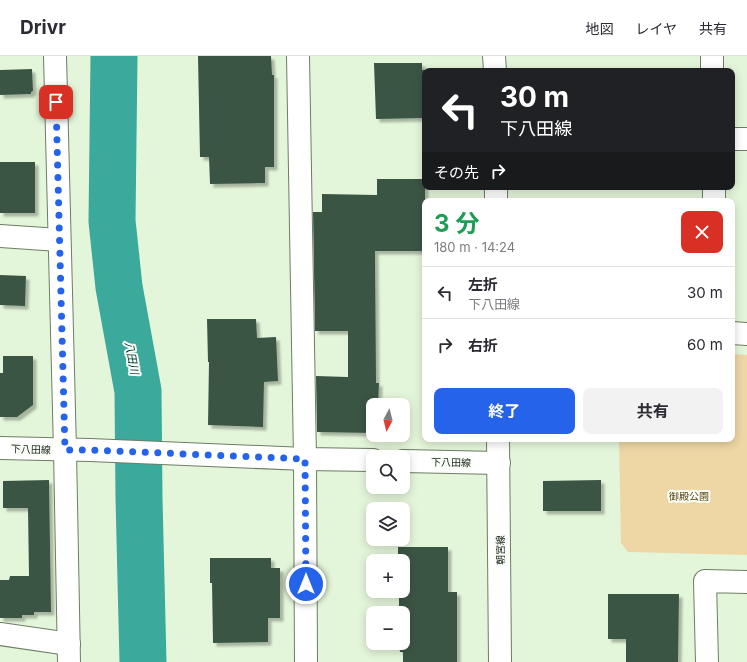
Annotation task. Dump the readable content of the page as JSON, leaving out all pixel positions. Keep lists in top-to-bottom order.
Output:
{
  "streets": {
    "street": ["下八田線", "朝宮線"]
  },
  "crossings": [
    ["下八田線", "朝宮線"]
  ],
  "water": ["八田川"],
  "parks": ["御殿公園"],
  "north": "bottom",
  "page": {
    "header": "Drivr",
    "nav": ["地図", "レイヤ", "共有"],
    "turn": ["30 m", "下八田線"],
    "then": "その先",
    "heading": ["3 分", "180 m · 14:24"],
    "list": [
      {
        "name": "左折",
        "note": "下八田線",
        "value": "30 m"
      },
      {
        "name": "右折",
        "value": "60 m"
      }
    ],
    "buttons": ["終了", "共有"],
    "map_buttons": ["+", "−"]
  }
}
